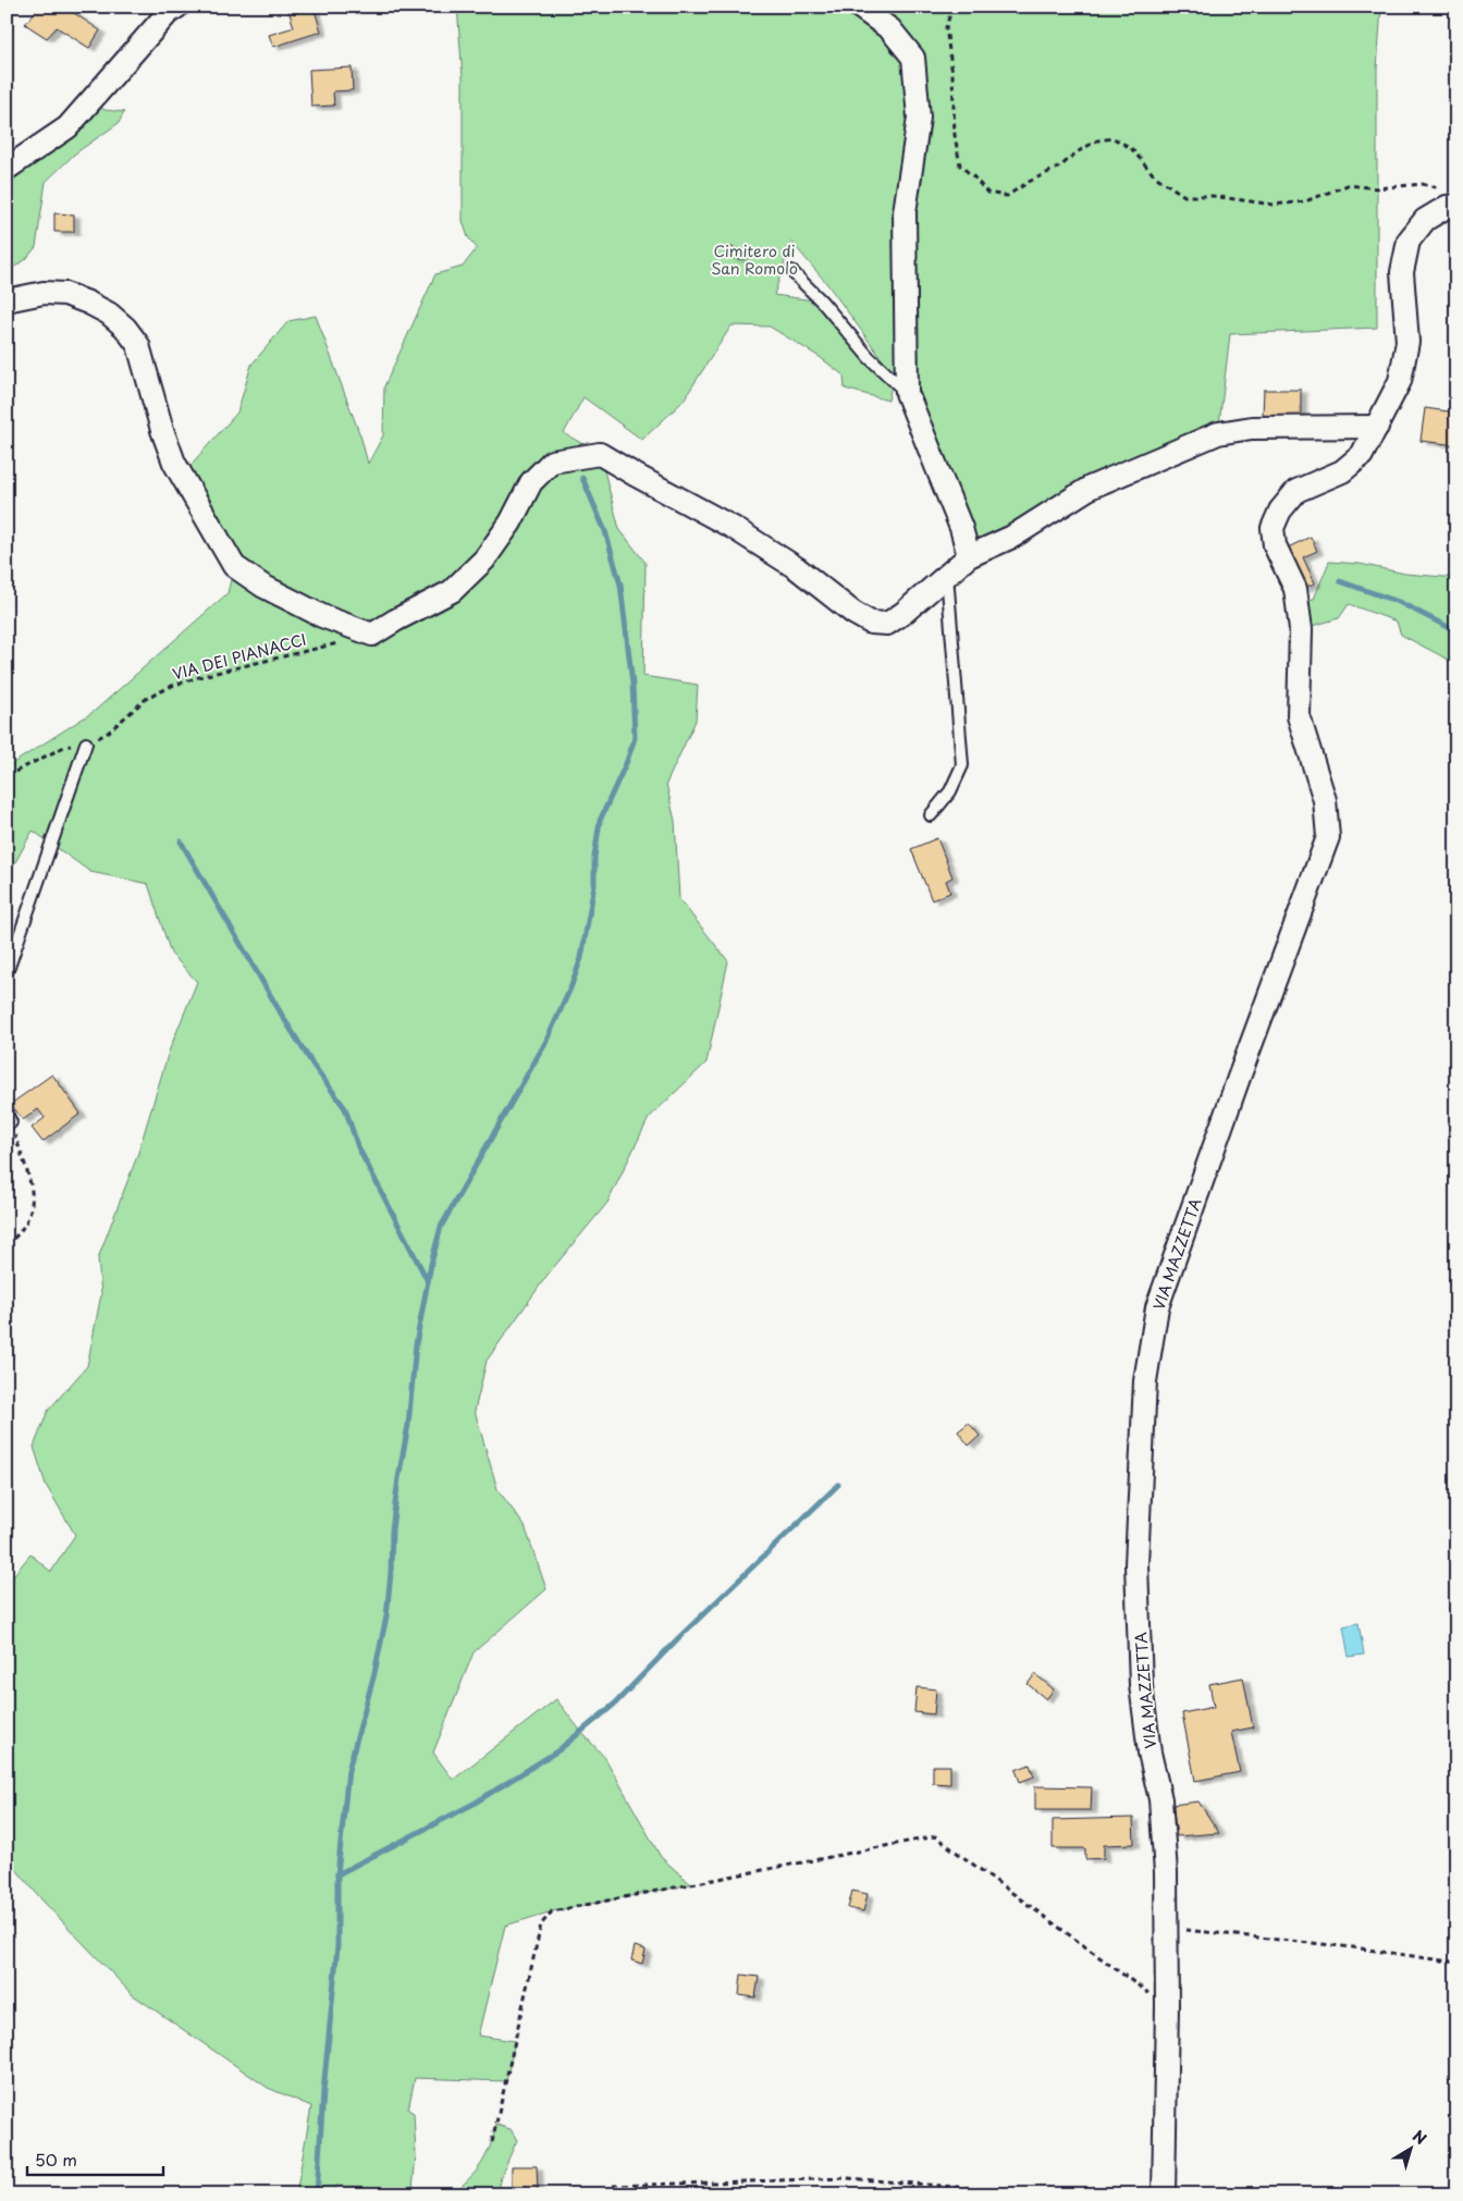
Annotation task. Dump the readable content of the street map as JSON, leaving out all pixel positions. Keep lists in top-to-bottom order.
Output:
{
  "streets": {
    "street": ["VIA MAZZETTA"],
    "path": ["VIA DEI PIANACCI"]
  },
  "parks": ["Cimitero di San Romolo"],
  "scale_bar": "50 m",
  "north": "top right"
}
